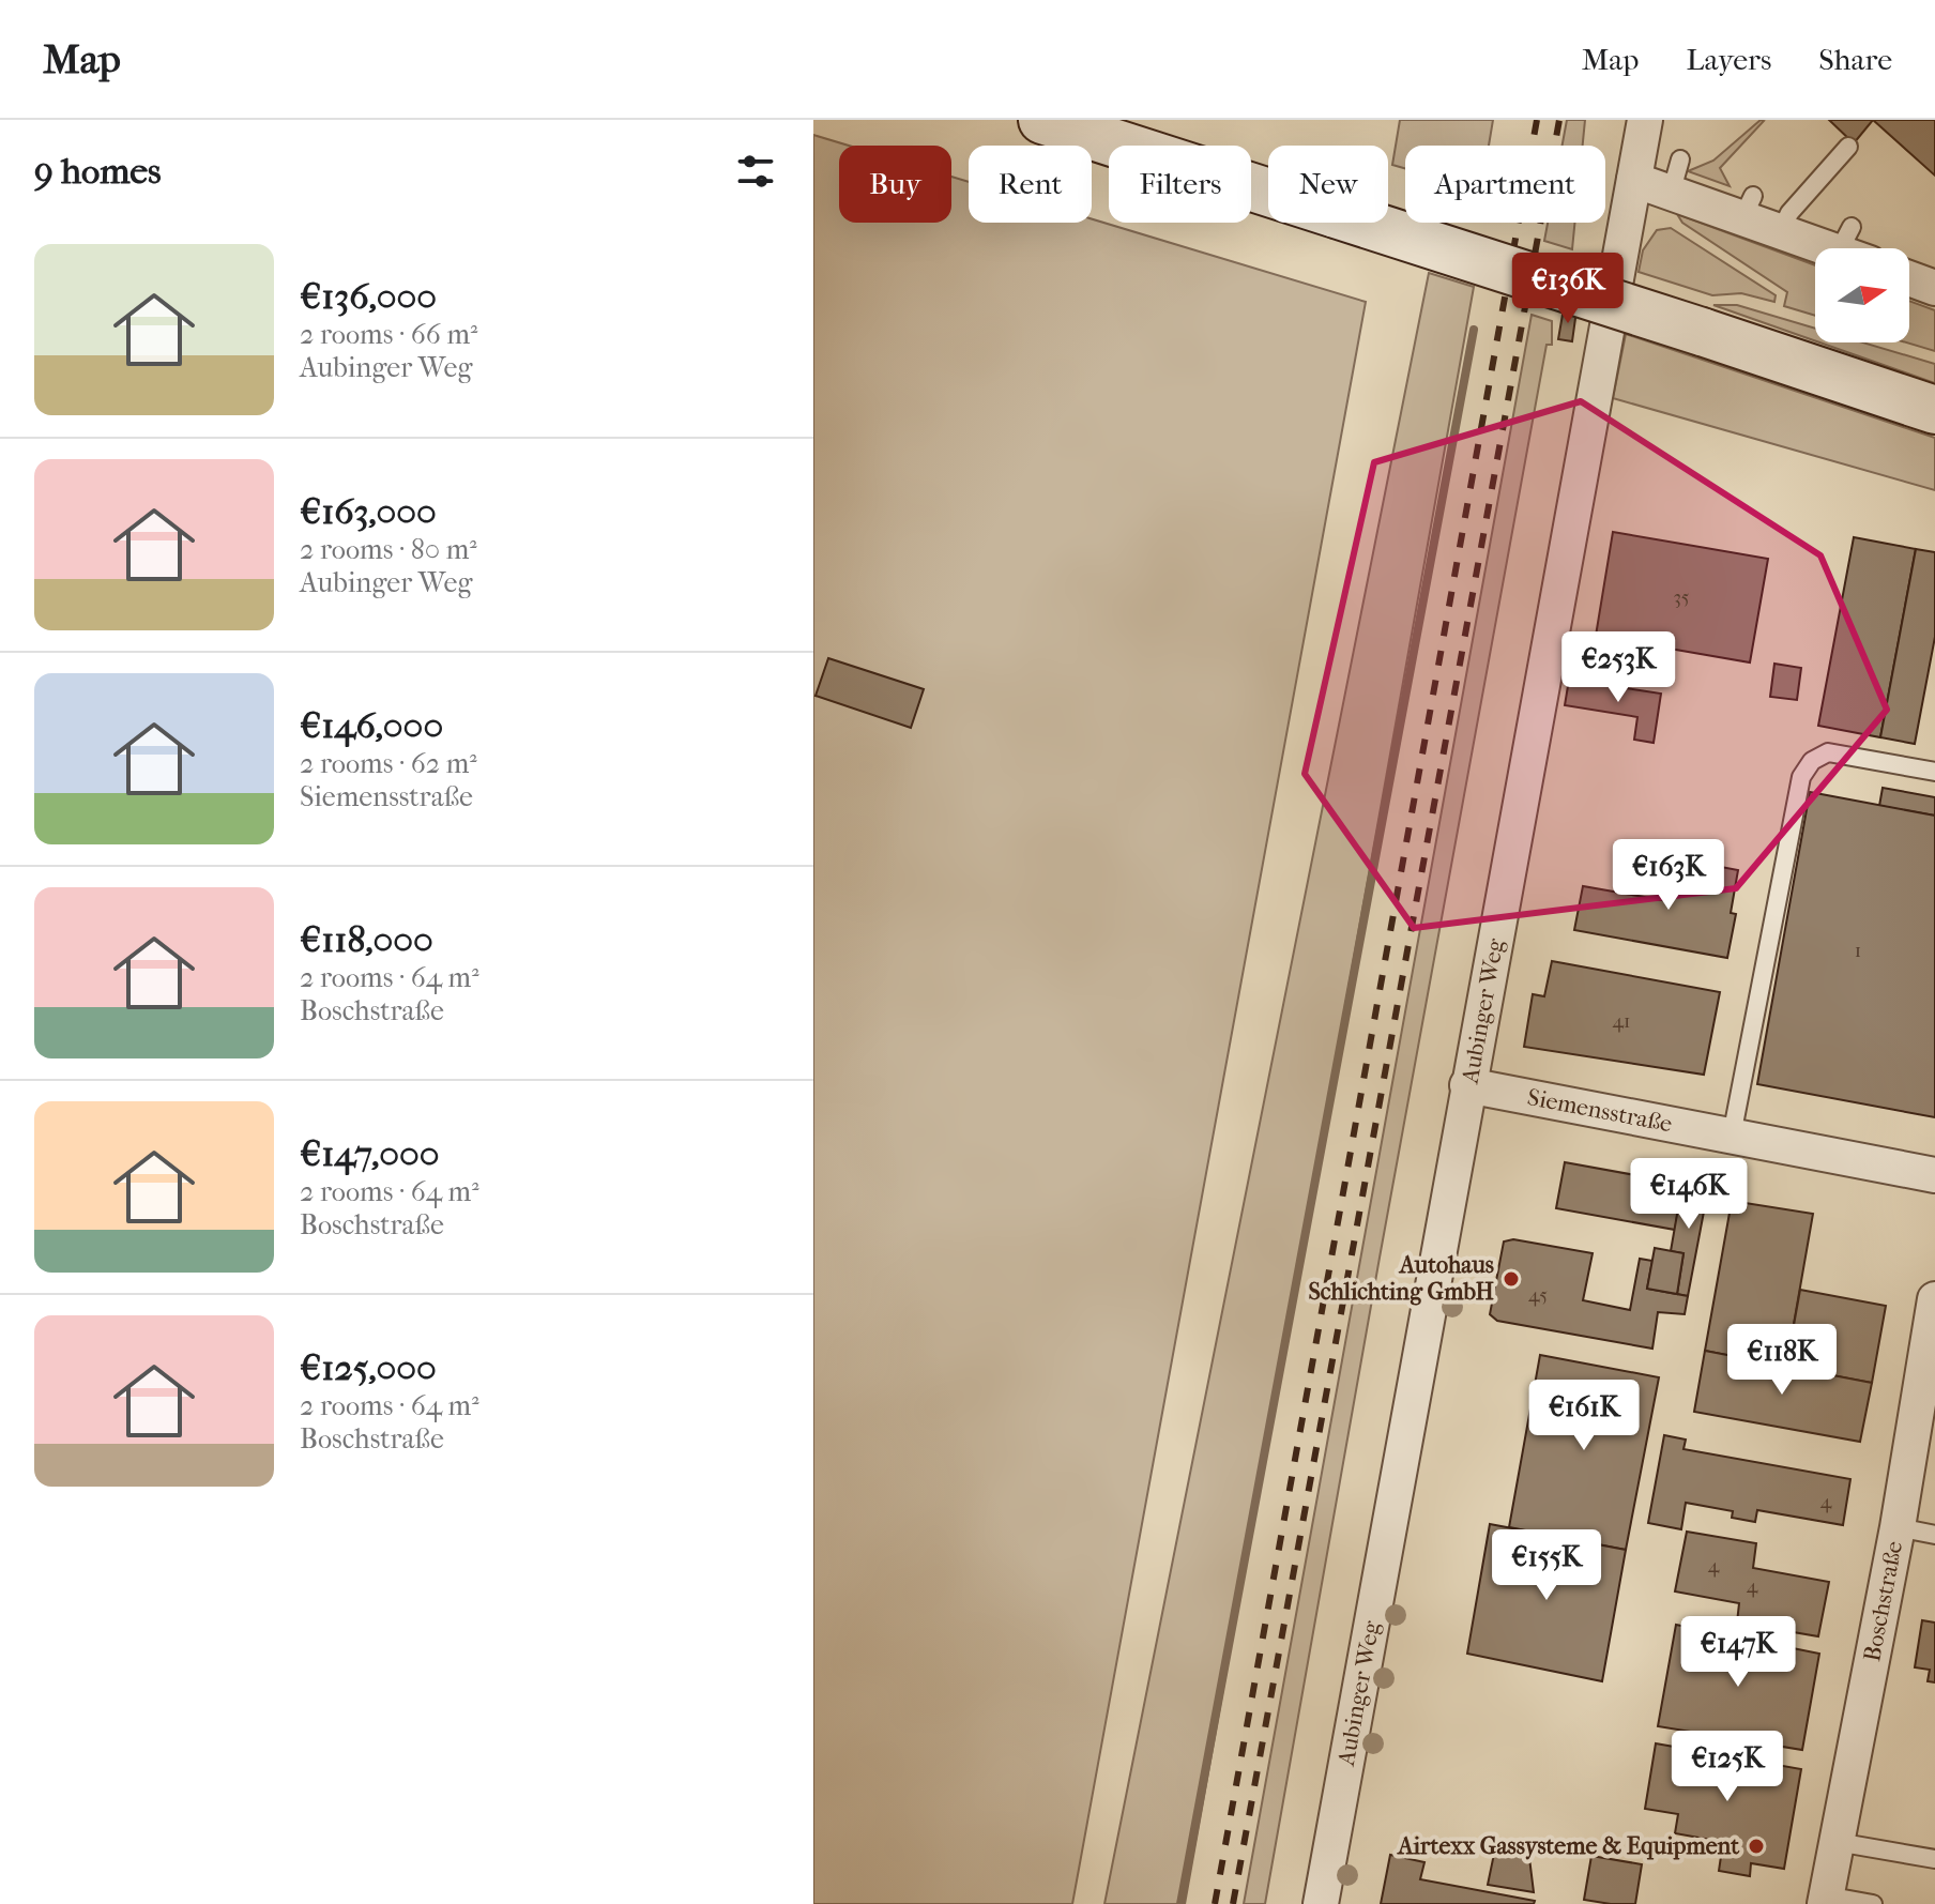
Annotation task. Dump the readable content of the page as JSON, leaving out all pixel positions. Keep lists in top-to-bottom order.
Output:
{
  "streets": {
    "street": ["Aubinger Weg", "Siemensstraße", "Boschstraße"]
  },
  "crossings": [
    ["Aubinger Weg", "Siemensstraße"]
  ],
  "places": ["Autohaus Schlichting GmbH", "Airtexx Gassysteme & Equipment"],
  "house_numbers": [
    "35",
    "1",
    "41",
    "45",
    "4",
    "4",
    "4"
  ],
  "north": "right",
  "page": {
    "header": "Map",
    "nav": ["Map", "Layers", "Share"],
    "heading": "9 homes",
    "chip": [
      "Buy",
      "Rent",
      "Filters",
      "New",
      "Apartment"
    ],
    "list": [
      {
        "name": "€136,000",
        "note": "2 rooms · 66 m² · Aubinger Weg"
      },
      {
        "name": "€163,000",
        "note": "2 rooms · 80 m² · Aubinger Weg"
      },
      {
        "name": "€146,000",
        "note": "2 rooms · 62 m² · Siemensstraße"
      },
      {
        "name": "€118,000",
        "note": "2 rooms · 64 m² · Boschstraße"
      },
      {
        "name": "€147,000",
        "note": "2 rooms · 64 m² · Boschstraße"
      },
      {
        "name": "€125,000",
        "note": "2 rooms · 64 m² · Boschstraße"
      }
    ],
    "price": [
      "€136K",
      "€253K",
      "€163K",
      "€146K",
      "€118K",
      "€161K",
      "€155K",
      "€147K",
      "€125K"
    ]
  }
}
